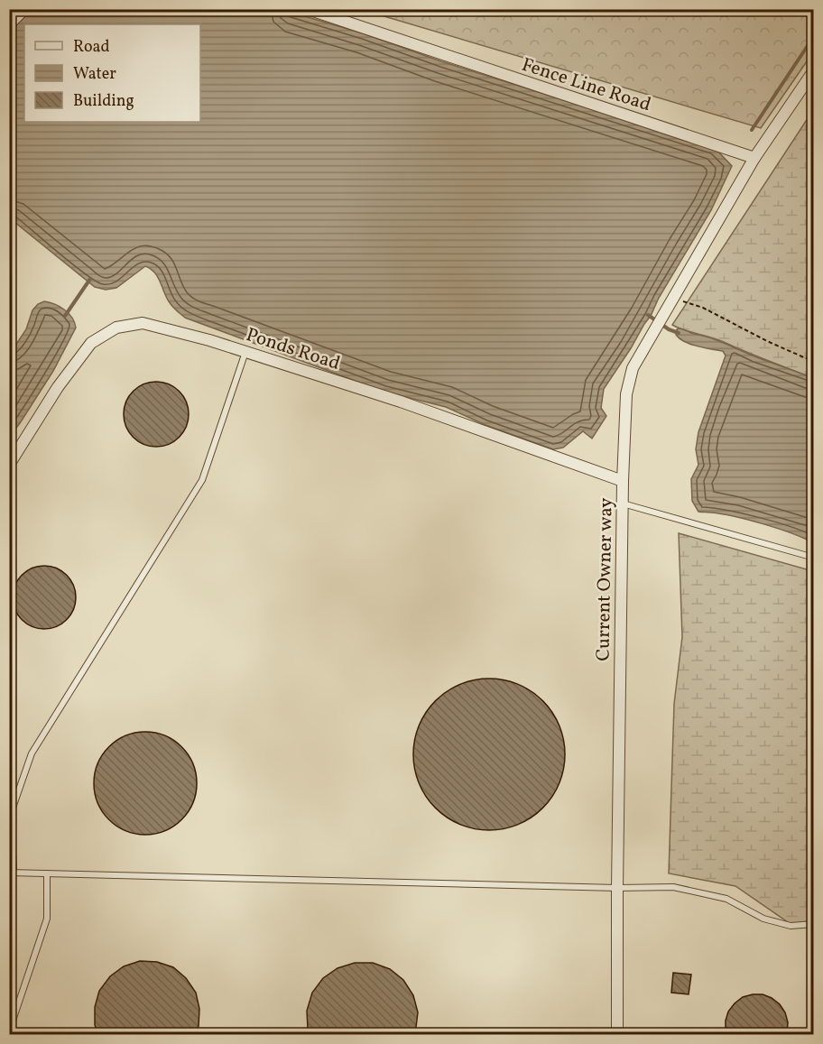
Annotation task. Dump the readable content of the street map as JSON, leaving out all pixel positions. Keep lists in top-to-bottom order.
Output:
{
  "streets": {
    "street": ["Fence Line Road", "Ponds Road", "Current Owner way"]
  },
  "crossings": [
    ["Fence Line Road", "Current Owner way"],
    ["Ponds Road", "Current Owner way"]
  ],
  "legend": ["Road", "Water", "Building"]
}
